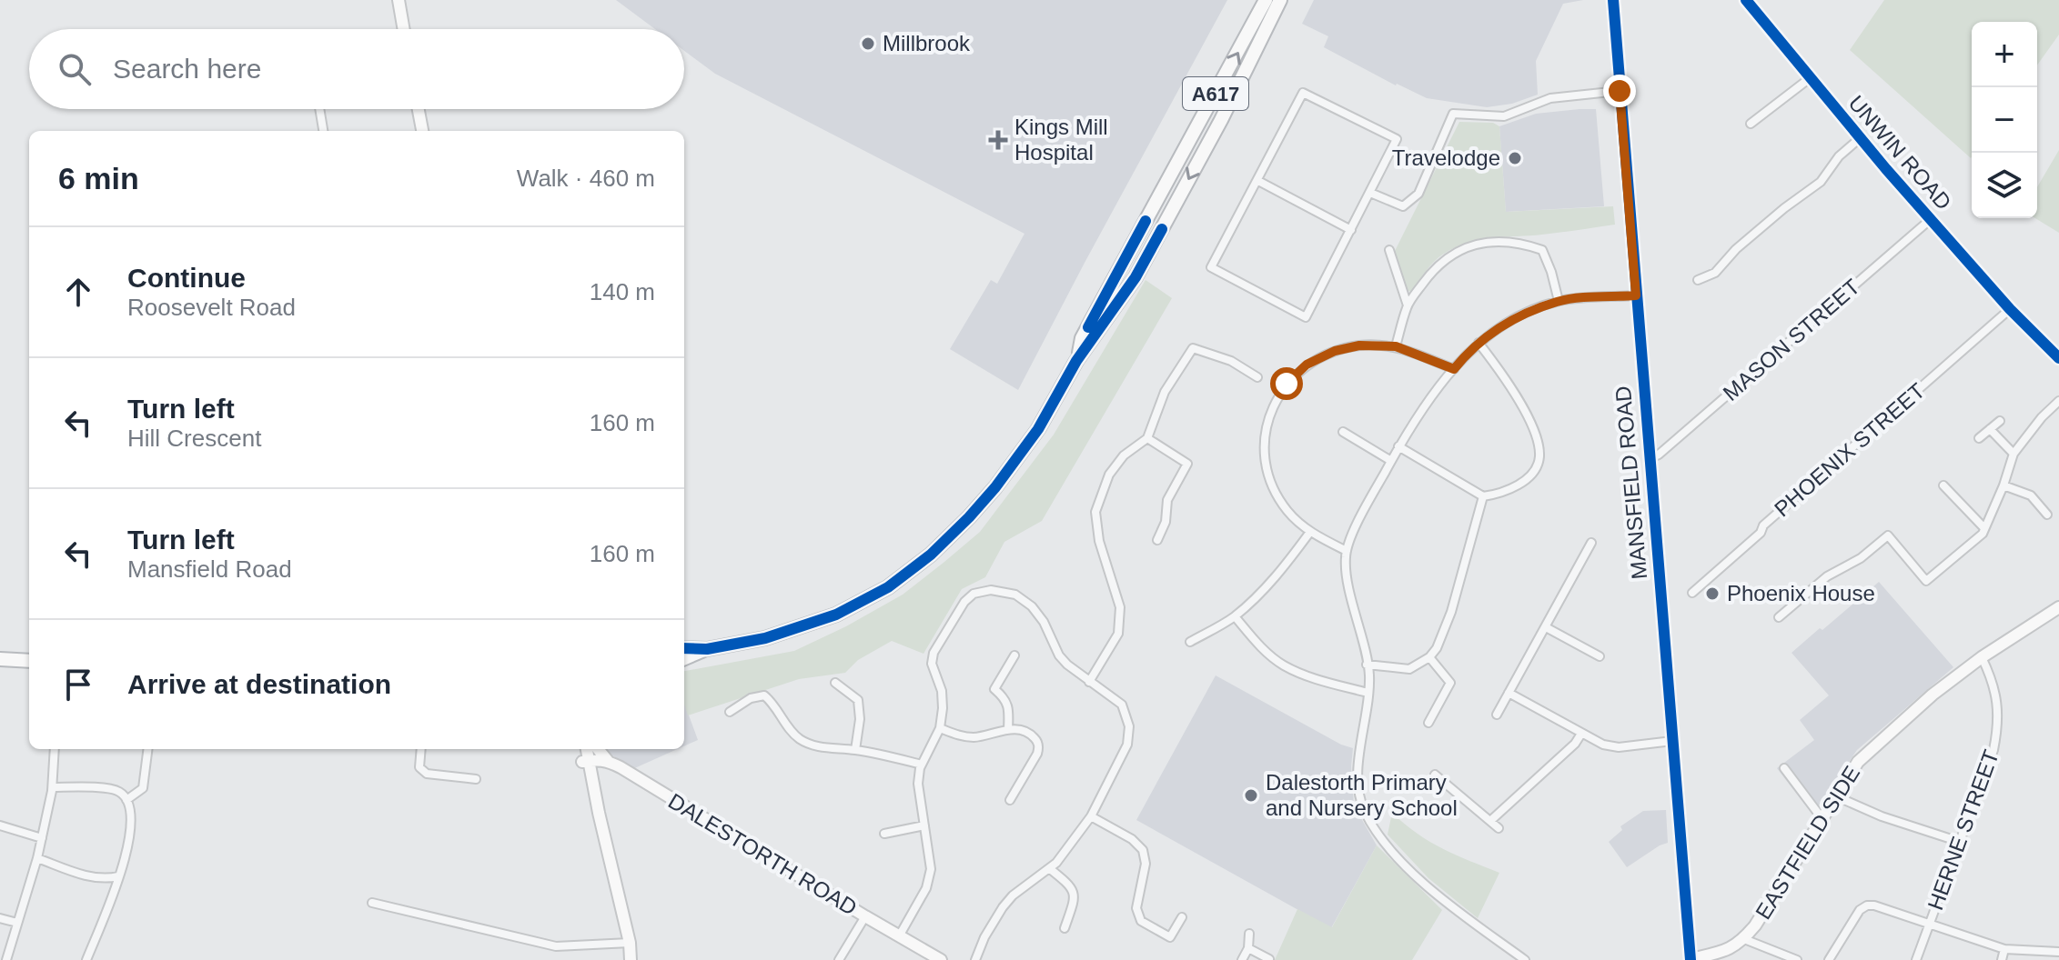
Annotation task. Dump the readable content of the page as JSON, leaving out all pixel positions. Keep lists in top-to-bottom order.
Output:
{
  "streets": {
    "highway": ["A617"],
    "main road": ["MANSFIELD ROAD", "EASTFIELD SIDE", "DALESTORTH ROAD"],
    "street": [
      "UNWIN ROAD",
      "MASON STREET",
      "PHOENIX STREET",
      "HERNE STREET"
    ]
  },
  "crossings": [
    ["UNWIN ROAD", "MASON STREET"],
    ["UNWIN ROAD", "PHOENIX STREET"],
    ["MASON STREET", "MANSFIELD ROAD"],
    ["MANSFIELD ROAD", "EASTFIELD SIDE"],
    ["HERNE STREET", "EASTFIELD SIDE"]
  ],
  "places": {
    "other": [
      "Millbrook",
      "Travelodge",
      "Phoenix House",
      "Dalestorth Primary and Nursery School"
    ],
    "health": ["Kings Mill Hospital"]
  },
  "page": {
    "map_buttons": ["+", "−"],
    "search": "Search here",
    "heading": ["6 min", "Walk · 460 m"],
    "list": [
      ["Continue", "Roosevelt Road", "140 m"],
      ["Turn left", "Hill Crescent", "160 m"],
      ["Turn left", "Mansfield Road", "160 m"],
      "Arrive at destination"
    ]
  }
}
